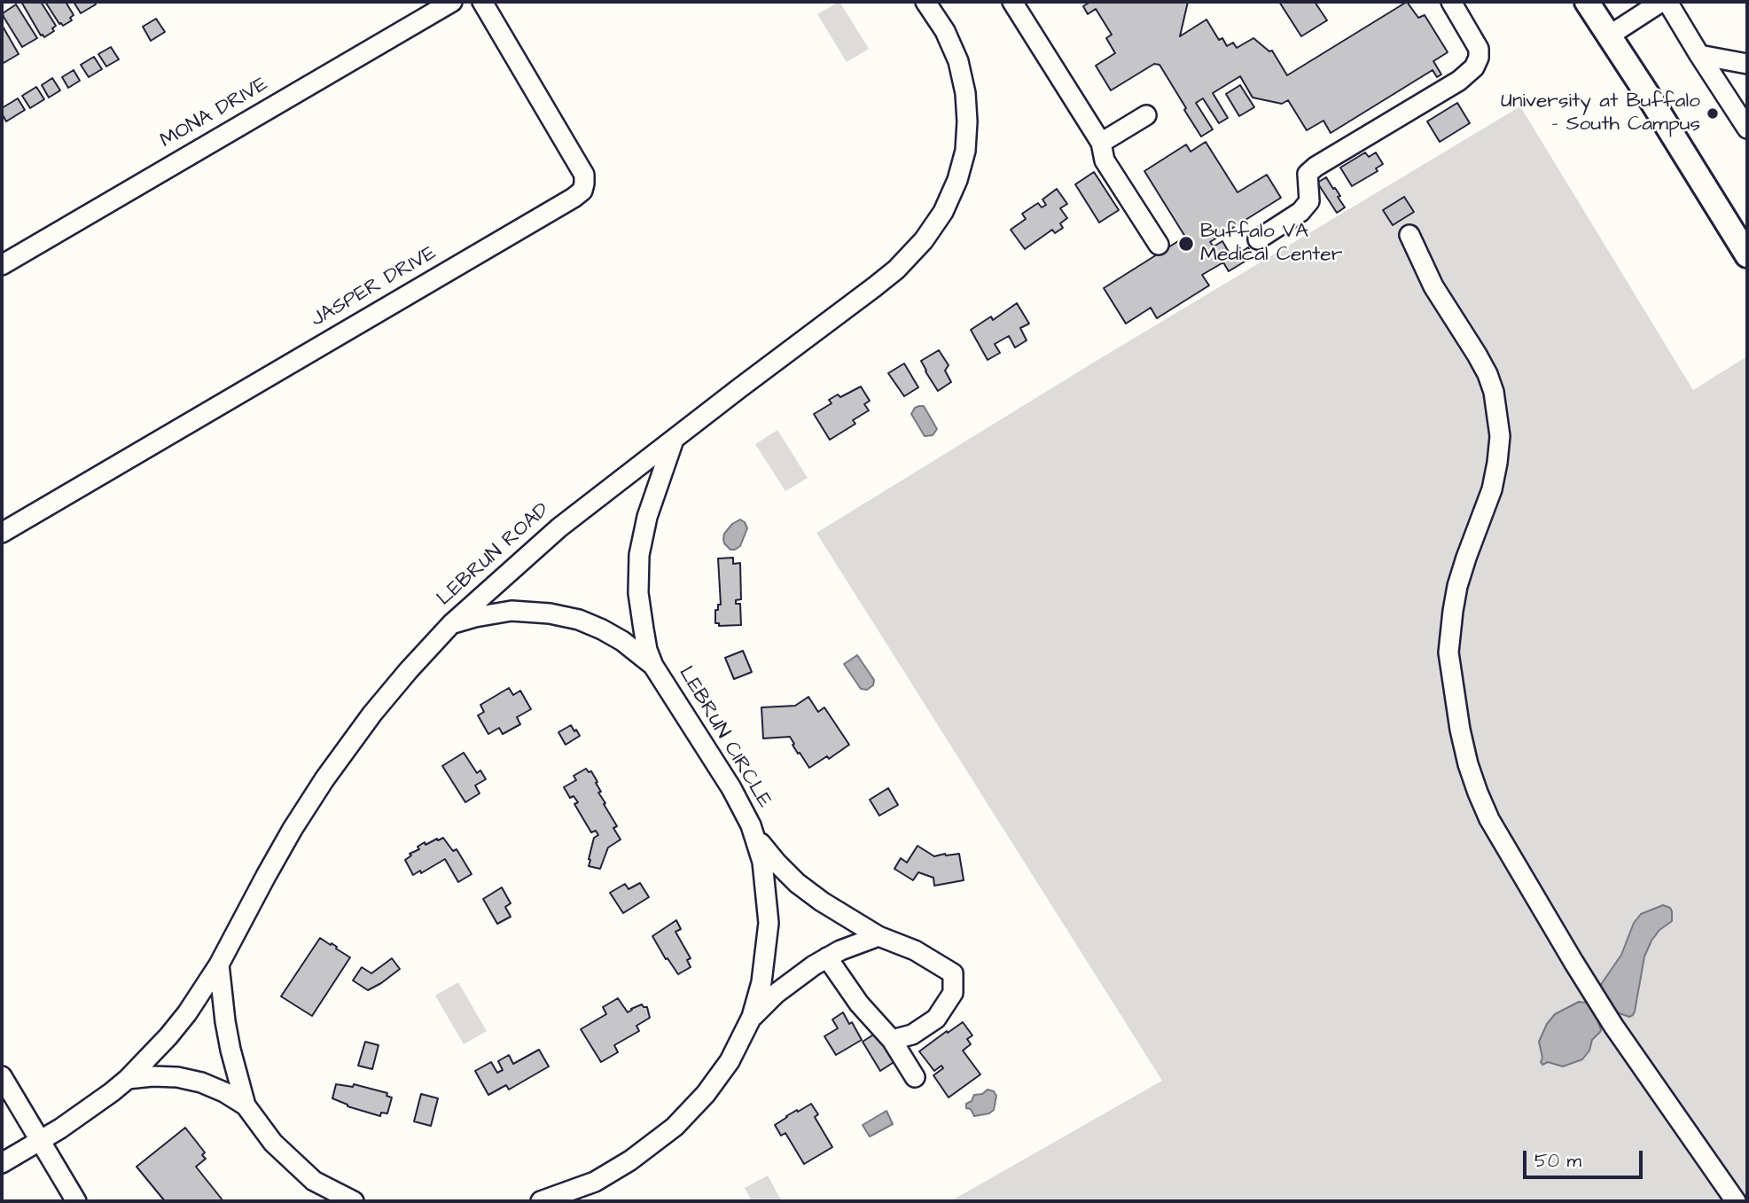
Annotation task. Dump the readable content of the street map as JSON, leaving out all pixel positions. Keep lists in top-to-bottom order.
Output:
{
  "streets": {
    "street": [
      "MONA DRIVE",
      "JASPER DRIVE",
      "LEBRUN ROAD",
      "LEBRUN CIRCLE"
    ]
  },
  "crossings": [
    ["LEBRUN ROAD", "LEBRUN CIRCLE"]
  ],
  "places": ["University at Buffalo - South Campus", "Buffalo VA Medical Center"],
  "scale_bar": "50 m"
}
